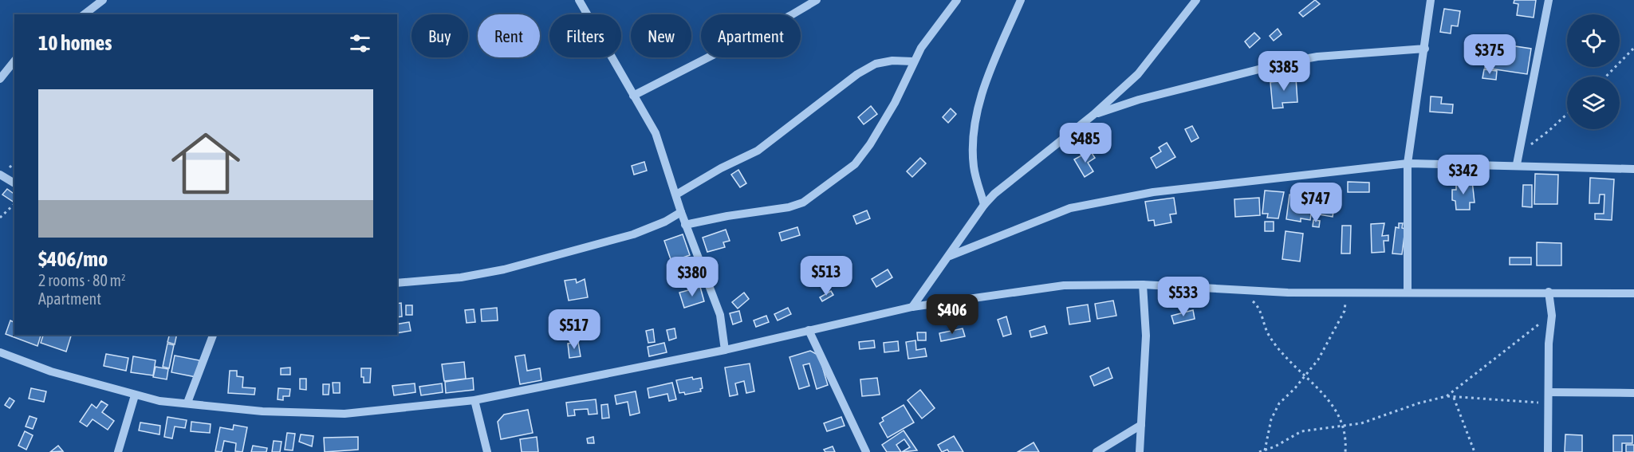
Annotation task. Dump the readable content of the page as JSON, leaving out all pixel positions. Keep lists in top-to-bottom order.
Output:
{
  "page": {
    "chip": [
      "Buy",
      "Rent",
      "Filters",
      "New",
      "Apartment"
    ],
    "heading": "10 homes",
    "price": [
      "$375",
      "$385",
      "$485",
      "$342",
      "$747",
      "$513",
      "$380",
      "$533",
      "$406",
      "$517"
    ],
    "list": [
      {
        "name": "$406/mo",
        "note": "2 rooms · 80 m² · Apartment"
      }
    ]
  }
}
